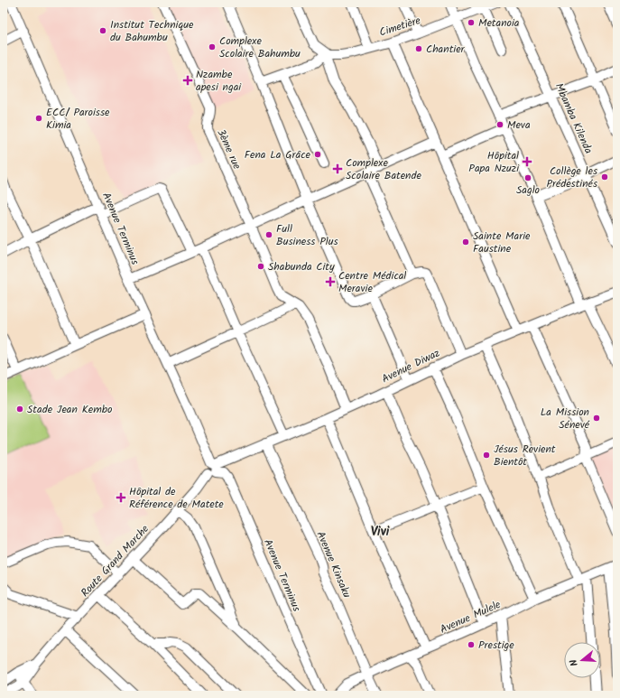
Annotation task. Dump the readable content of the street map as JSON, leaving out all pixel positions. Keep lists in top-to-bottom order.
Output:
{
  "streets": {
    "street": [
      "Cimetière",
      "Mbamba Kilenda",
      "3ème rue",
      "Avenue Terminus",
      "Avenue Diwaz",
      "Route Grand Marche",
      "Avenue Kinsaku",
      "Avenue Mulele"
    ]
  },
  "crossings": [
    ["3ème rue", "Avenue Diwaz"],
    ["Avenue Terminus", "Avenue Diwaz"],
    ["Avenue Terminus", "Route Grand Marche"],
    ["Avenue Diwaz", "Route Grand Marche"],
    ["Avenue Diwaz", "Avenue Kinsaku"],
    ["Avenue Kinsaku", "Avenue Mulele"]
  ],
  "districts": ["Vivi"],
  "places": {
    "other": [
      "Metanoia",
      "Institut Technique du Bahumbu",
      "Complexe Scolaire Bahumbu",
      "Chantier",
      "ECC/ Paroisse Kimia",
      "Meva",
      "Fena La Grâce",
      "Collège les Prédestinés",
      "Saglo",
      "Full Business Plus",
      "Sainte Marie Faustine",
      "Shabunda City",
      "Stade Jean Kembo",
      "La Mission Sénevé",
      "Jésus Revient Bientôt",
      "Prestige"
    ],
    "health": [
      "Nzambe apesi ngai",
      "Hôpital Papa Nzuzi",
      "Complexe Scolaire Batende",
      "Centre Médical Meravie",
      "Hôpital de Référence de Matete"
    ]
  },
  "north": "left"
}
